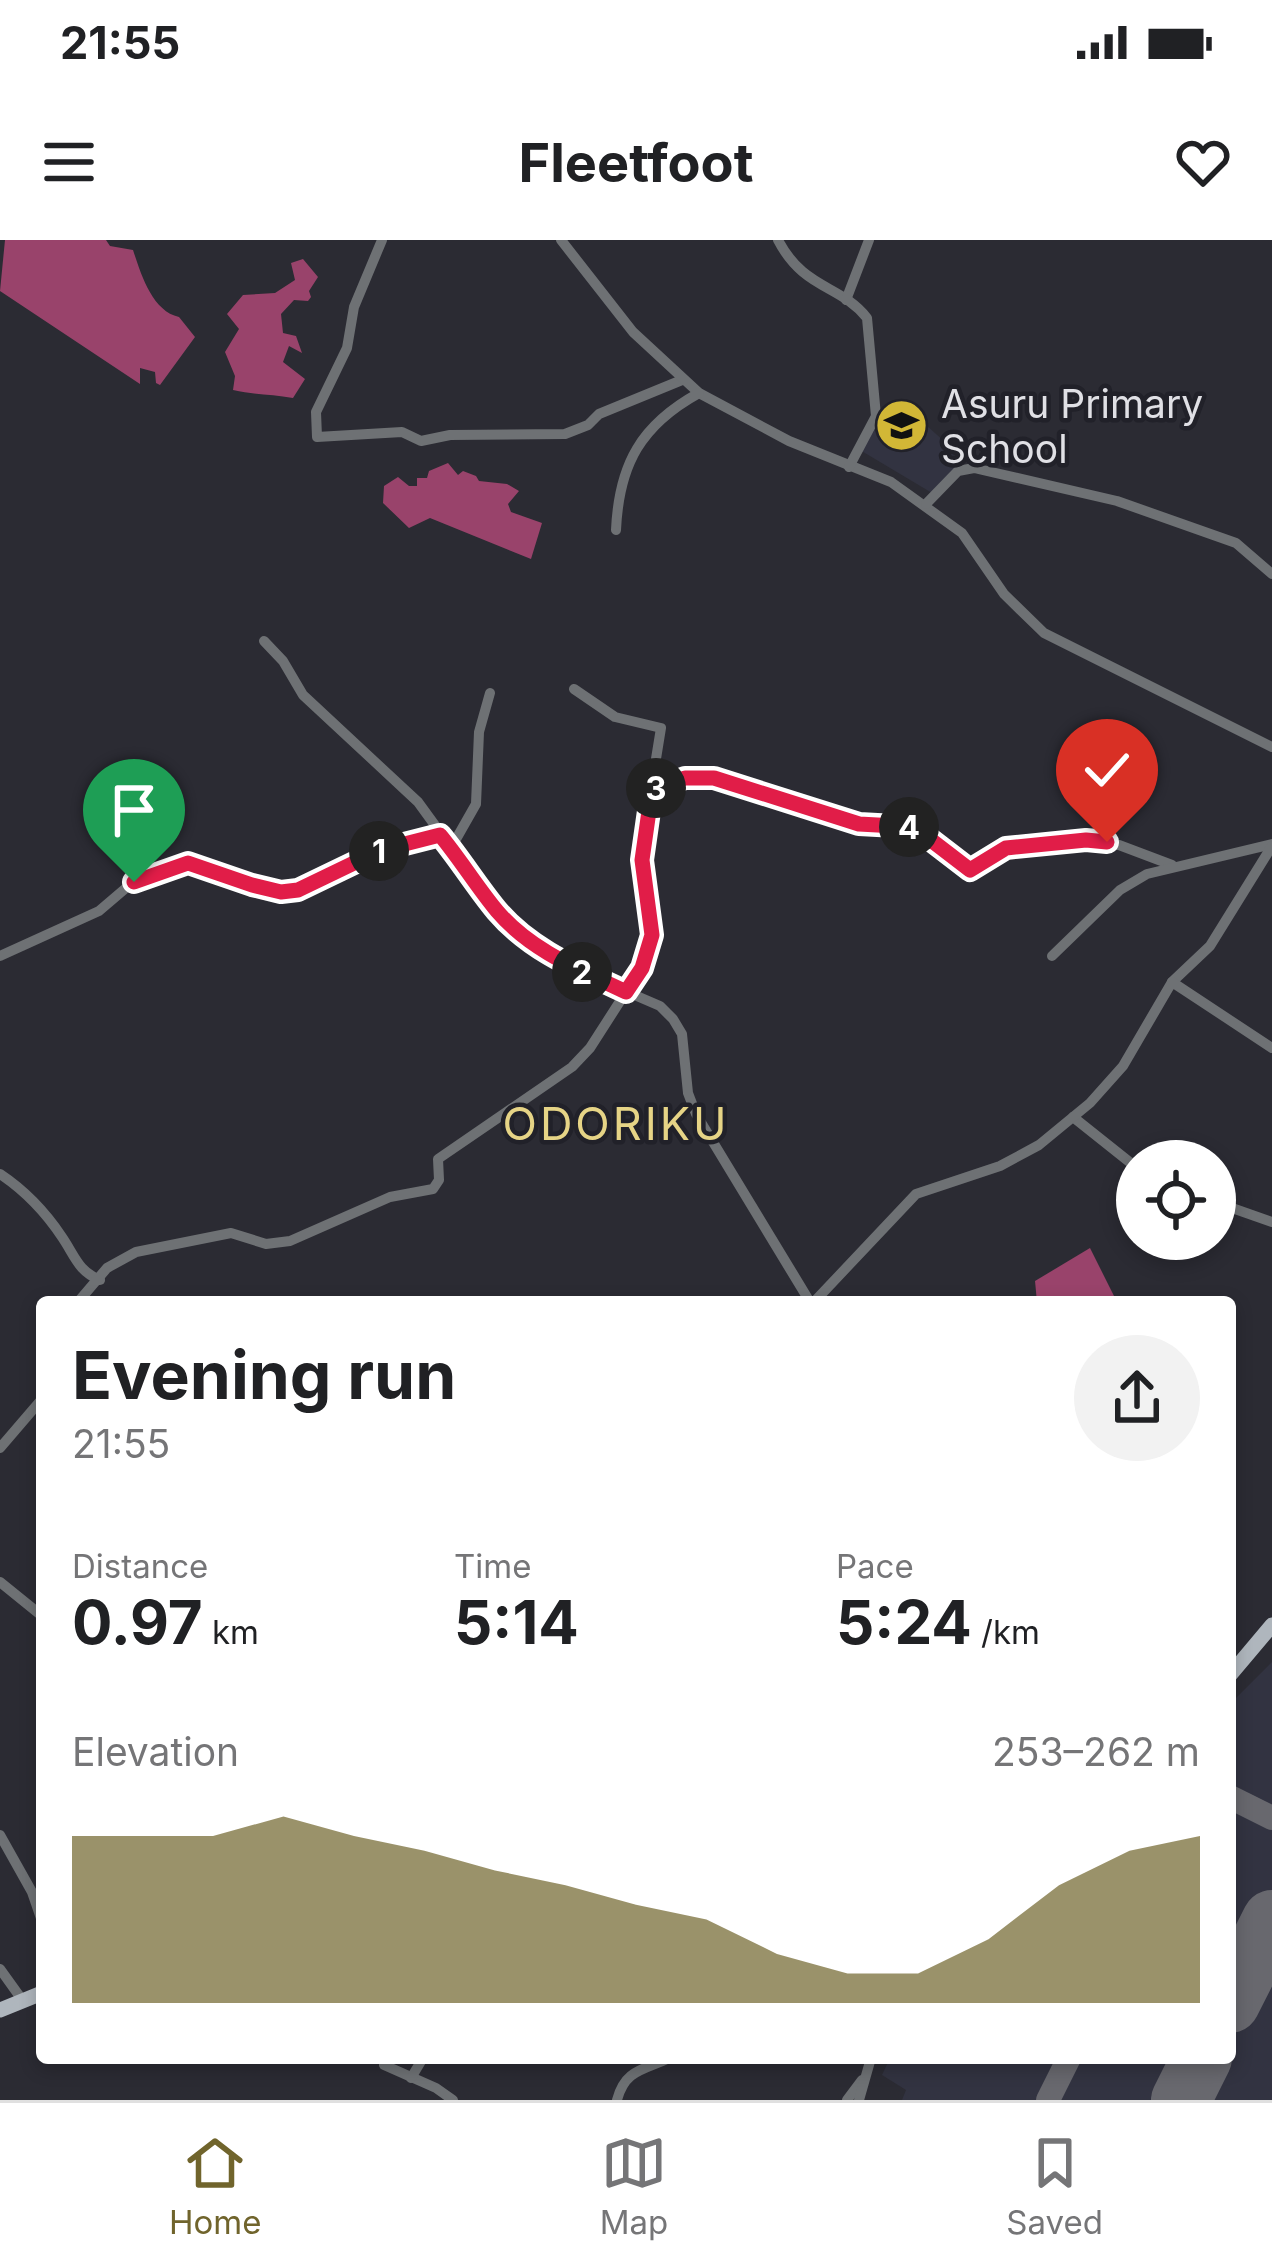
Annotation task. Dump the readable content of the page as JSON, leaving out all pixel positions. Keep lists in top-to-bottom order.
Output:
{
  "districts": ["ODORIKU"],
  "places": {
    "school or university": ["Asuru Primary School"]
  },
  "page": {
    "status": "21:55",
    "header": "Fleetfoot",
    "pins": [
      "3",
      "4",
      "1",
      "2"
    ],
    "heading": ["Evening run", "21:55"],
    "stats": [
      ["Distance", "0.97 km"],
      ["Time", "5:14"],
      ["Pace", "5:24 /km"]
    ],
    "chart": ["Elevation", "253–262 m"],
    "tabs": ["Home", "Map", "Saved"]
  }
}
